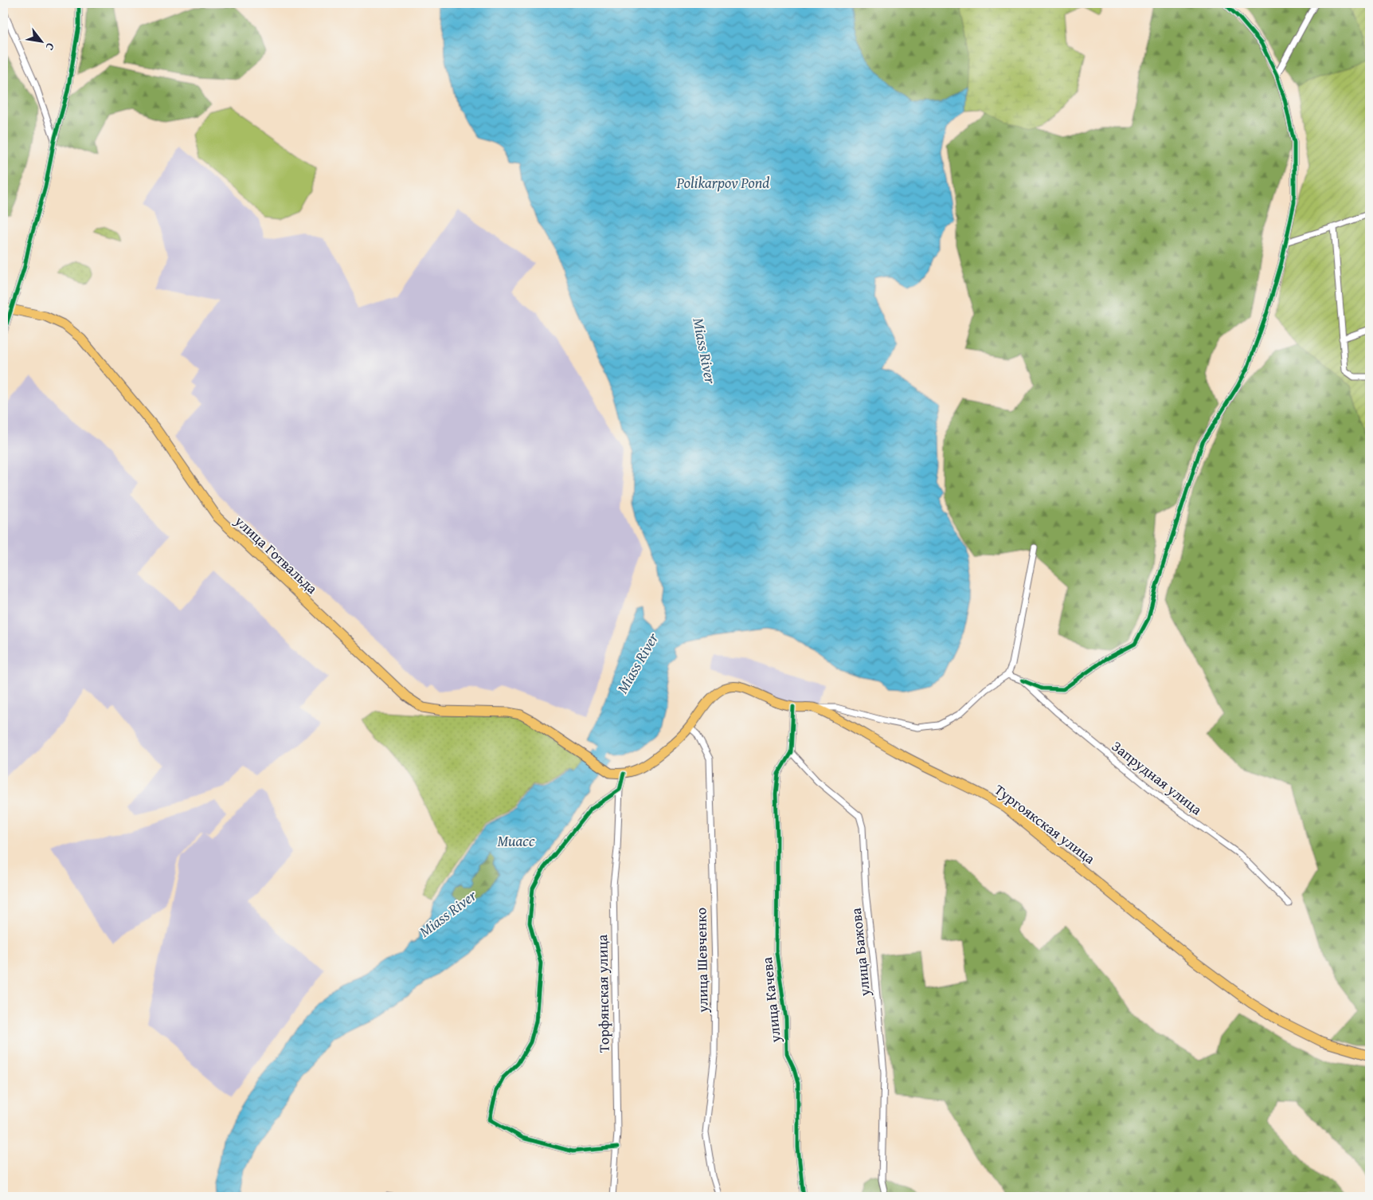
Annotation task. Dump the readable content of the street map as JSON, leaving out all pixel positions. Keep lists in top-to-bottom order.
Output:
{
  "streets": {
    "main road": ["улица Готвальда", "Тургоякская улица"],
    "street": [
      "Запрудная улица",
      "улица Бажова",
      "улица Шевченко",
      "Торфянская улица",
      "улица Качева"
    ]
  },
  "crossings": [
    ["улица Готвальда", "Тургоякская улица"],
    ["Тургоякская улица", "улица Шевченко"],
    ["Тургоякская улица", "Торфянская улица"],
    ["Тургоякская улица", "улица Качева"],
    ["улица Бажова", "улица Качева"]
  ],
  "water": ["Polikarpov Pond", "Miass River", "Миасс"],
  "north": "bottom right"
}
